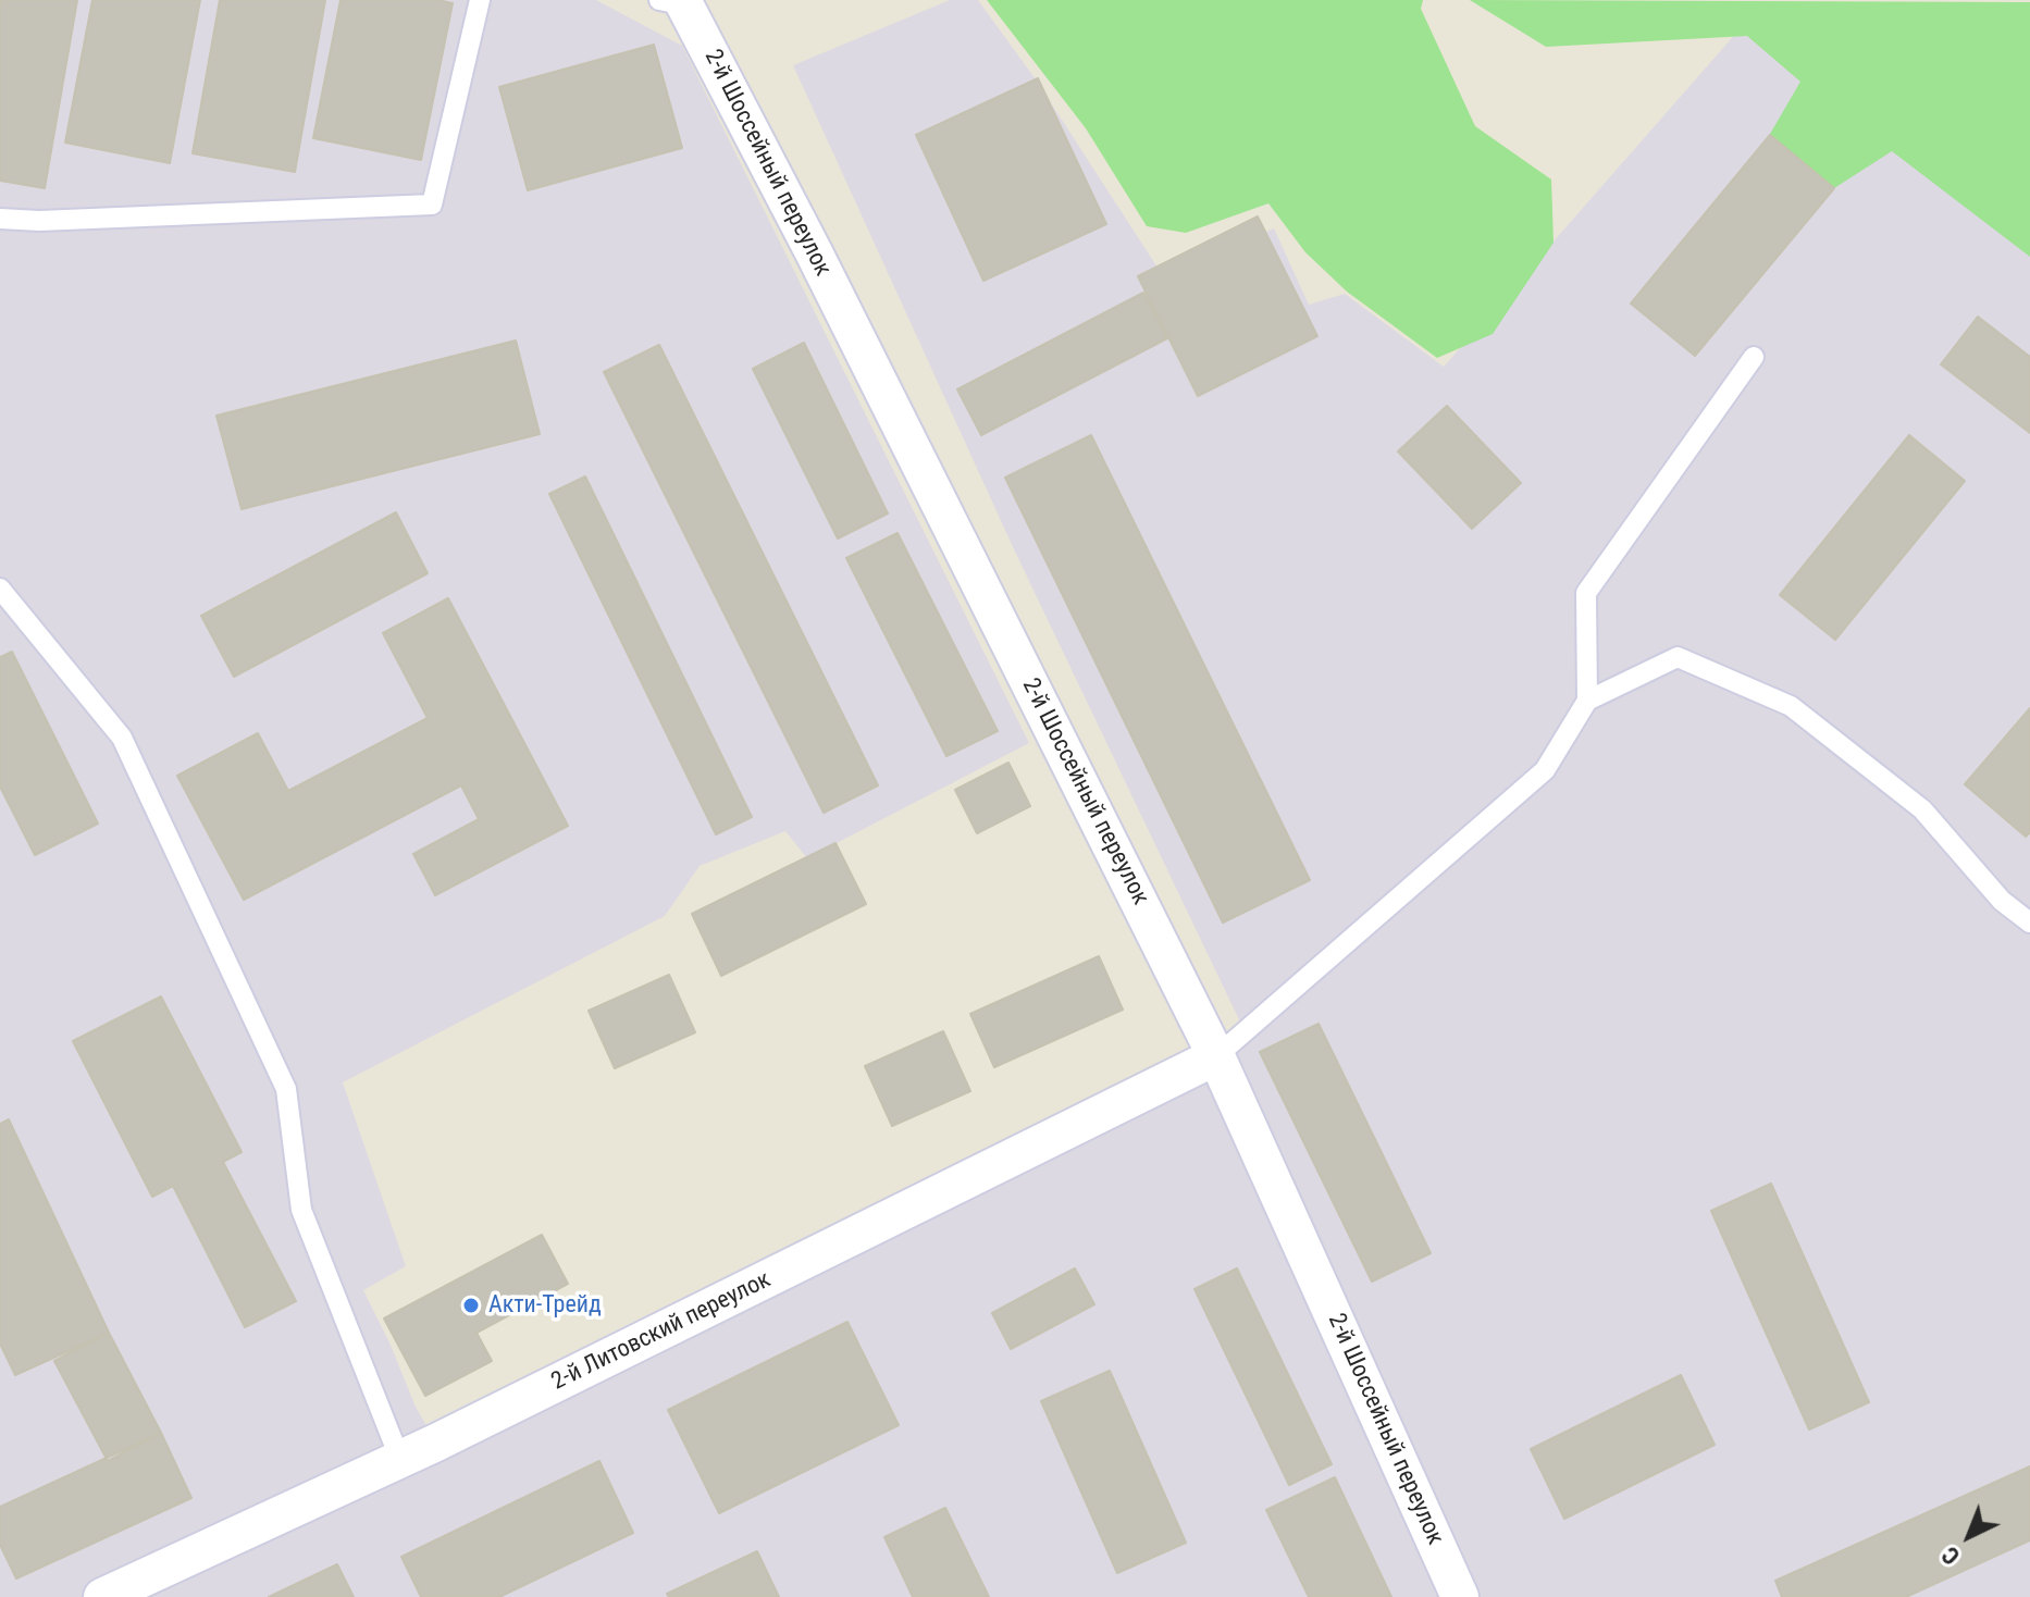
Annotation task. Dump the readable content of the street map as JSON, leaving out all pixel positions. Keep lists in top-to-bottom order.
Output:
{
  "streets": {
    "street": ["2-й Шоссейный переулок", "2-й Литовский переулок"]
  },
  "crossings": [
    ["2-й Шоссейный переулок", "2-й Литовский переулок"]
  ],
  "places": ["Акти-Трейд"],
  "north": "bottom left"
}
